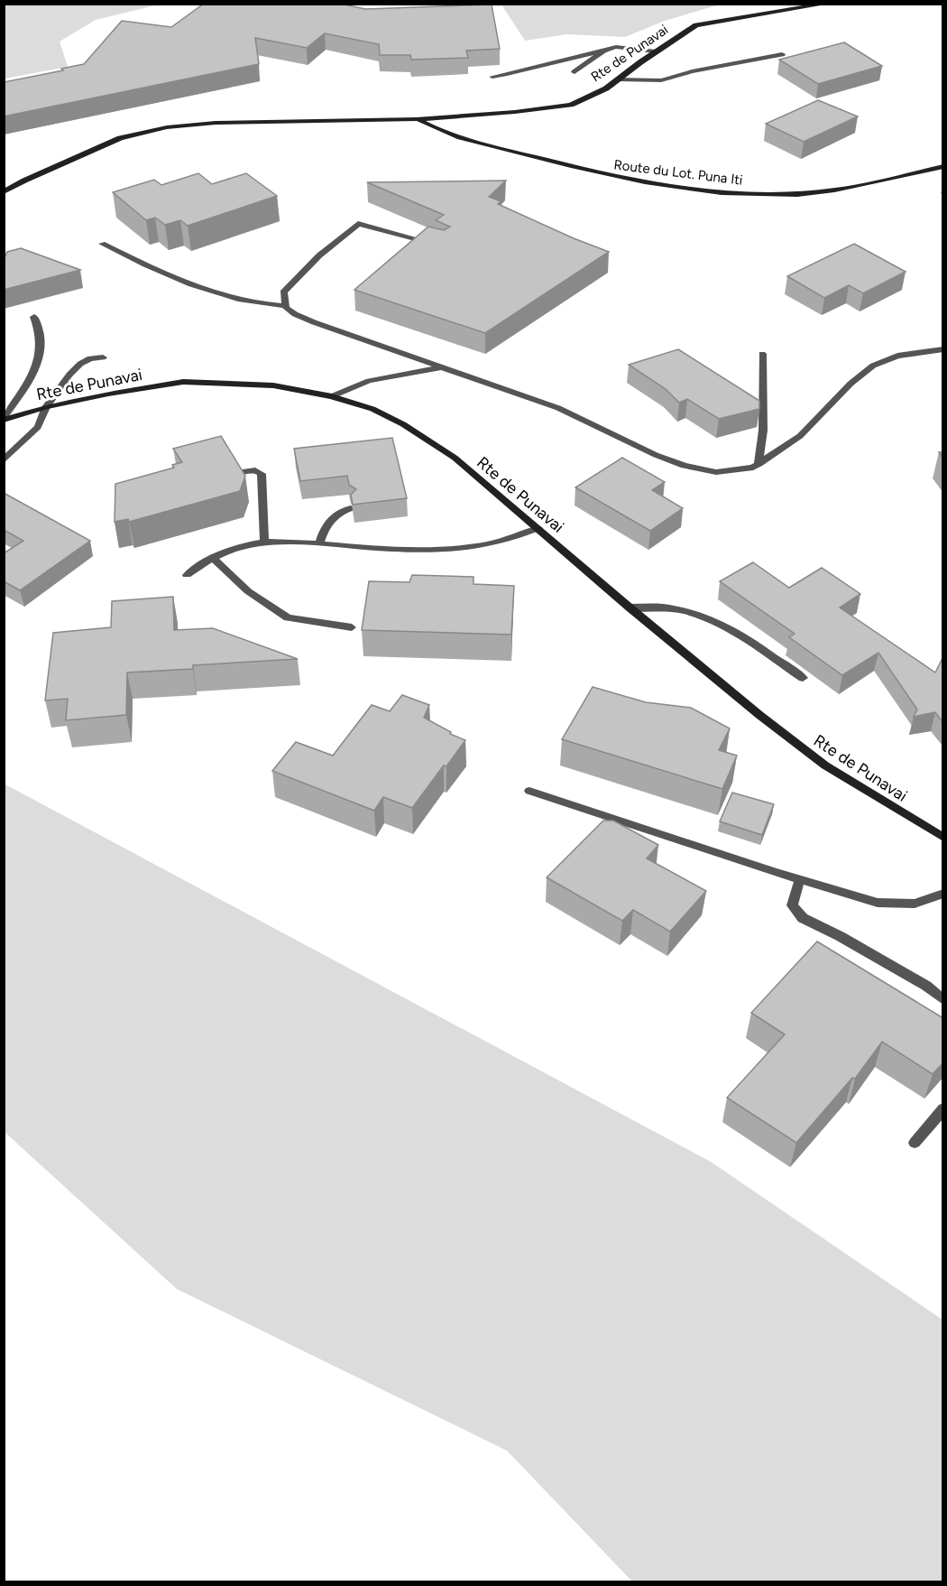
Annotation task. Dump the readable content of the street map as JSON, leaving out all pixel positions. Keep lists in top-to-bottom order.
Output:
{
  "streets": {
    "main road": ["Rte de Punavai", "Route du Lot. Puna Iti"]
  },
  "crossings": [
    ["Rte de Punavai", "Route du Lot. Puna Iti"]
  ]
}
